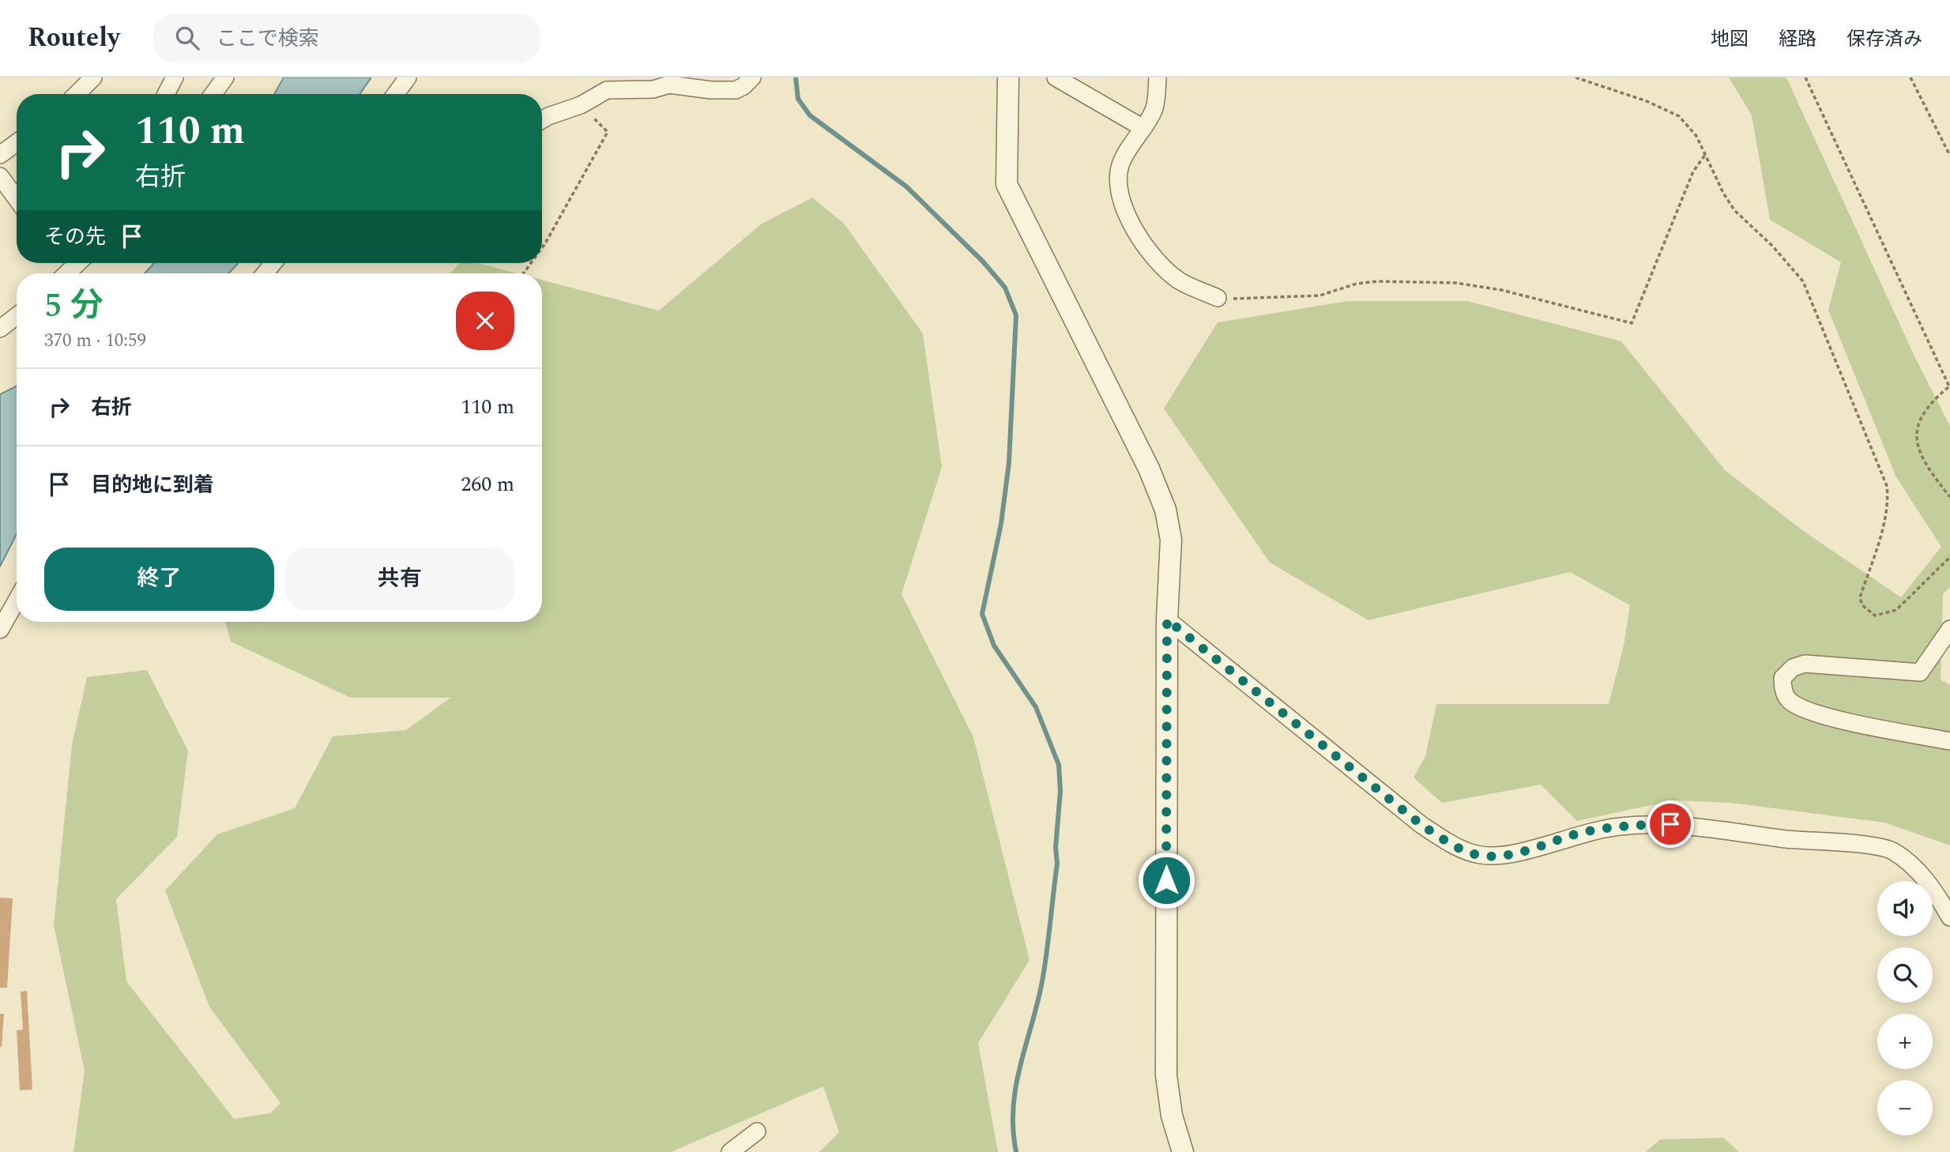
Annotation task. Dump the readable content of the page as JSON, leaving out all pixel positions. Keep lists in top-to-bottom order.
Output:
{
  "page": {
    "header": "Routely",
    "search": "ここで検索",
    "nav": ["地図", "経路", "保存済み"],
    "turn": ["110 m", "右折"],
    "then": "その先",
    "heading": ["5 分", "370 m · 10:59"],
    "list": [
      {
        "name": "右折",
        "value": "110 m"
      },
      {
        "name": "目的地に到着",
        "value": "260 m"
      }
    ],
    "buttons": ["終了", "共有"],
    "map_buttons": ["+", "−"]
  }
}
